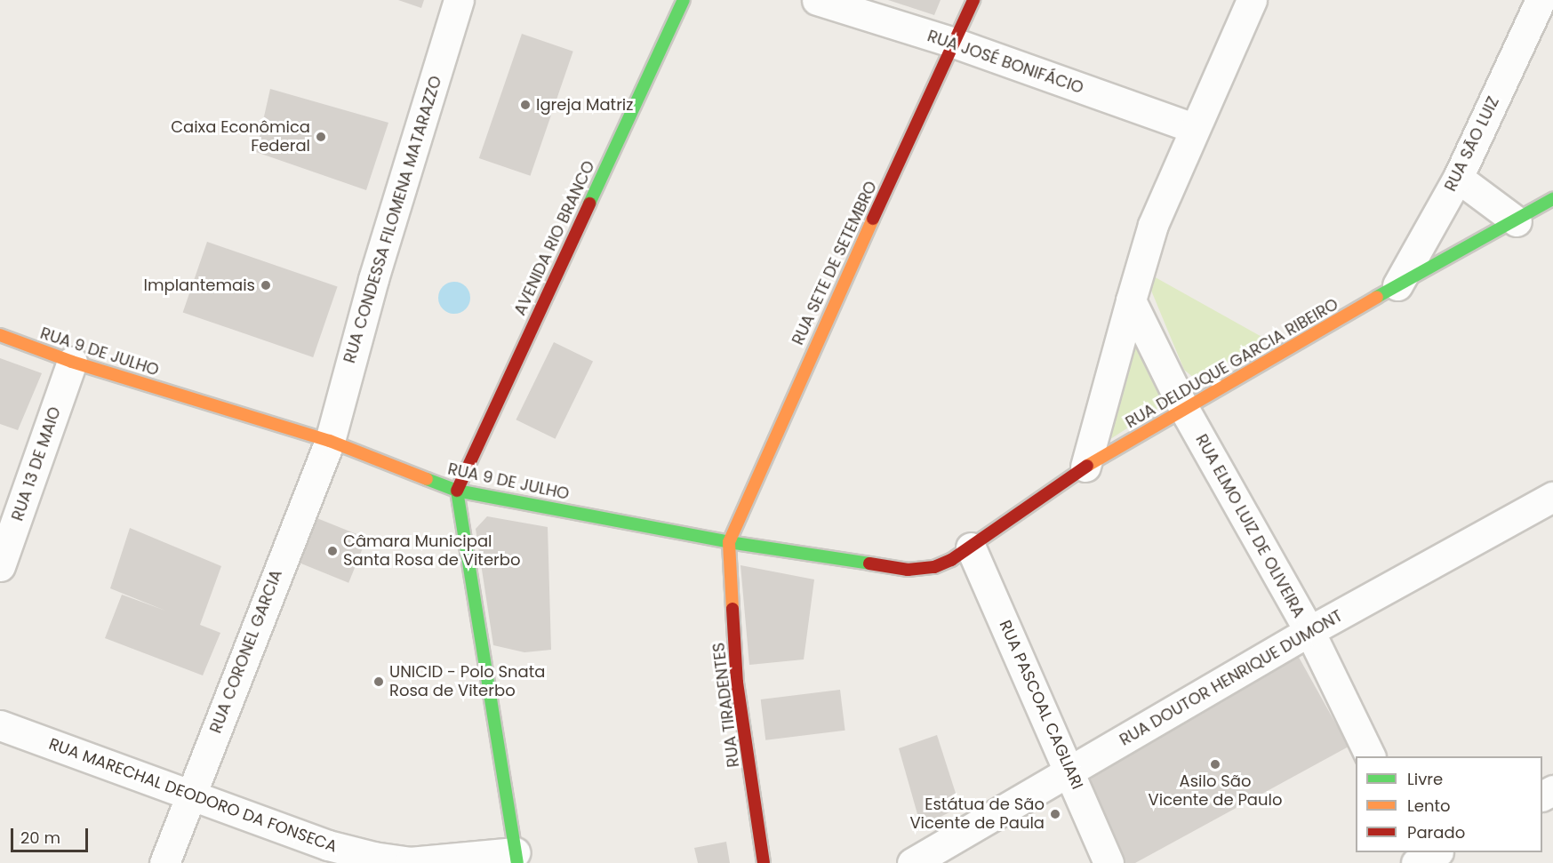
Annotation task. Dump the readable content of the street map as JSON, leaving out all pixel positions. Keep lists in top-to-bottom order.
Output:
{
  "streets": {
    "main road": [
      "AVENIDA RIO BRANCO",
      "RUA SETE DE SETEMBRO",
      "RUA 9 DE JULHO",
      "RUA DELDUQUE GARCIA RIBEIRO",
      "RUA TIRADENTES"
    ],
    "street": [
      "RUA JOSÉ BONIFÁCIO",
      "RUA SÃO LUIZ",
      "RUA CONDESSA FILOMENA MATARAZZO",
      "RUA 13 DE MAIO",
      "RUA ELMO LUIZ DE OLIVEIRA",
      "RUA CORONEL GARCIA",
      "RUA DOUTOR HENRIQUE DUMONT",
      "RUA PASCOAL CAGLIARI",
      "RUA MARECHAL DEODORO DA FONSECA"
    ]
  },
  "crossings": [
    ["RUA JOSÉ BONIFÁCIO", "RUA SETE DE SETEMBRO"],
    ["RUA SÃO LUIZ", "RUA DELDUQUE GARCIA RIBEIRO"],
    ["RUA CONDESSA FILOMENA MATARAZZO", "RUA 9 DE JULHO"],
    ["RUA CONDESSA FILOMENA MATARAZZO", "RUA CORONEL GARCIA"],
    ["AVENIDA RIO BRANCO", "RUA 9 DE JULHO"],
    ["RUA SETE DE SETEMBRO", "RUA 9 DE JULHO"],
    ["RUA SETE DE SETEMBRO", "RUA TIRADENTES"],
    ["RUA 9 DE JULHO", "RUA DELDUQUE GARCIA RIBEIRO"],
    ["RUA 9 DE JULHO", "RUA 13 DE MAIO"],
    ["RUA 9 DE JULHO", "RUA CORONEL GARCIA"],
    ["RUA 9 DE JULHO", "RUA TIRADENTES"],
    ["RUA DELDUQUE GARCIA RIBEIRO", "RUA ELMO LUIZ DE OLIVEIRA"],
    ["RUA DELDUQUE GARCIA RIBEIRO", "RUA PASCOAL CAGLIARI"],
    ["RUA ELMO LUIZ DE OLIVEIRA", "RUA DOUTOR HENRIQUE DUMONT"],
    ["RUA CORONEL GARCIA", "RUA MARECHAL DEODORO DA FONSECA"],
    ["RUA DOUTOR HENRIQUE DUMONT", "RUA PASCOAL CAGLIARI"]
  ],
  "places": [
    "Igreja Matriz",
    "Caixa Econômica Federal",
    "Implantemais",
    "Câmara Municipal Santa Rosa de Viterbo",
    "UNICID - Polo Snata Rosa de Viterbo",
    "Asilo São Vicente de Paulo",
    "Estátua de São Vicente de Paula"
  ],
  "legend": ["Livre", "Lento", "Parado"],
  "scale_bar": "20 m"
}
